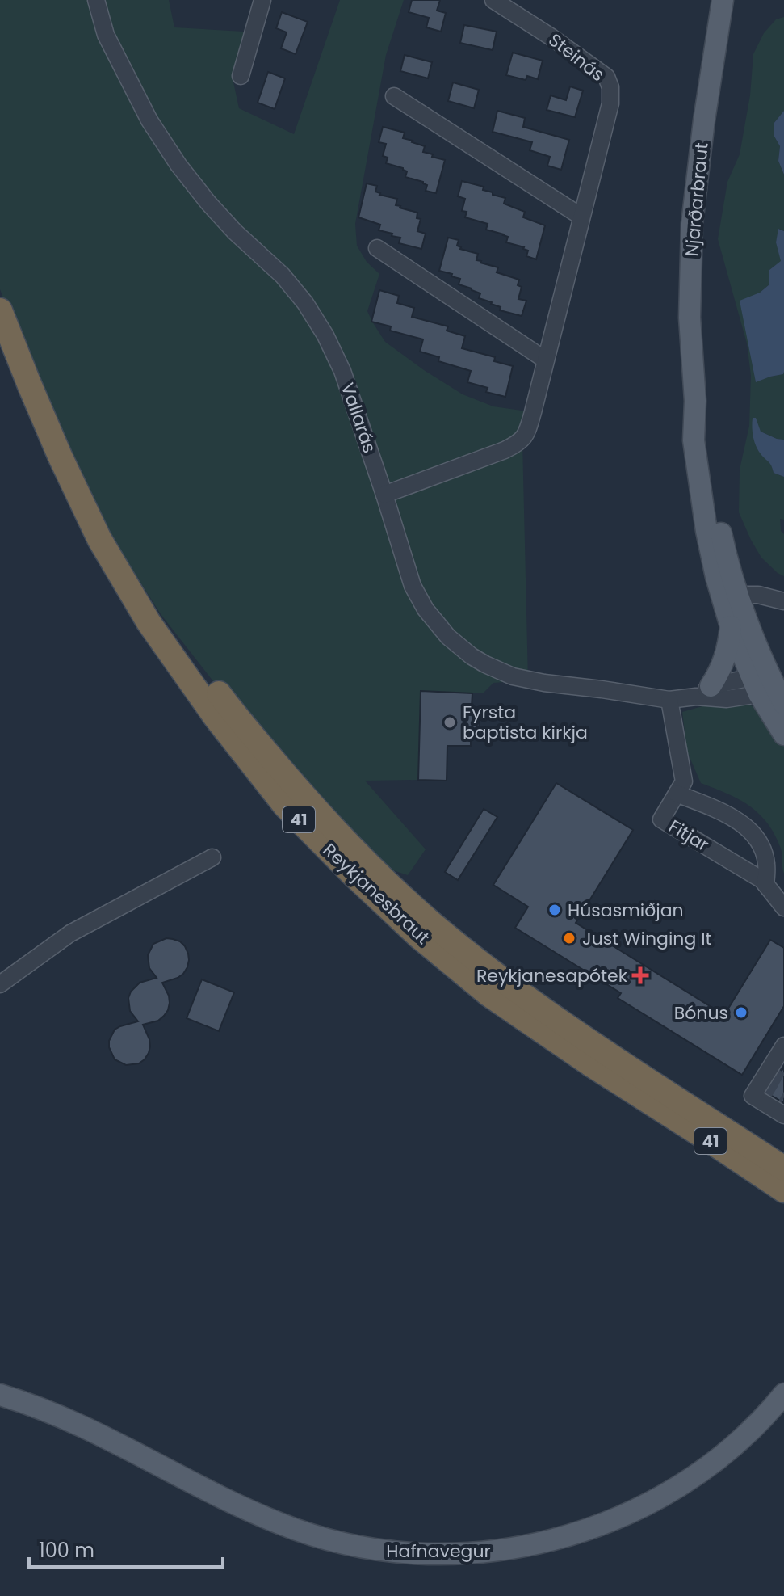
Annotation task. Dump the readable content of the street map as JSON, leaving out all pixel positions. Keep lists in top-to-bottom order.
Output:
{
  "streets": {
    "highway": ["41", "Reykjanesbraut"],
    "main road": ["Njarðarbraut", "Hafnavegur"],
    "street": ["Steinás", "Vallarás", "Fitjar"]
  },
  "crossings": [
    ["Steinás", "Vallarás"],
    ["Njarðarbraut", "Vallarás"],
    ["Vallarás", "Fitjar"]
  ],
  "places": {
    "other": [
      "Fyrsta baptista kirkja",
      "Húsasmiðjan",
      "Just Winging It",
      "Bónus"
    ],
    "health": ["Reykjanesapótek"]
  },
  "scale_bar": "100 m"
}
